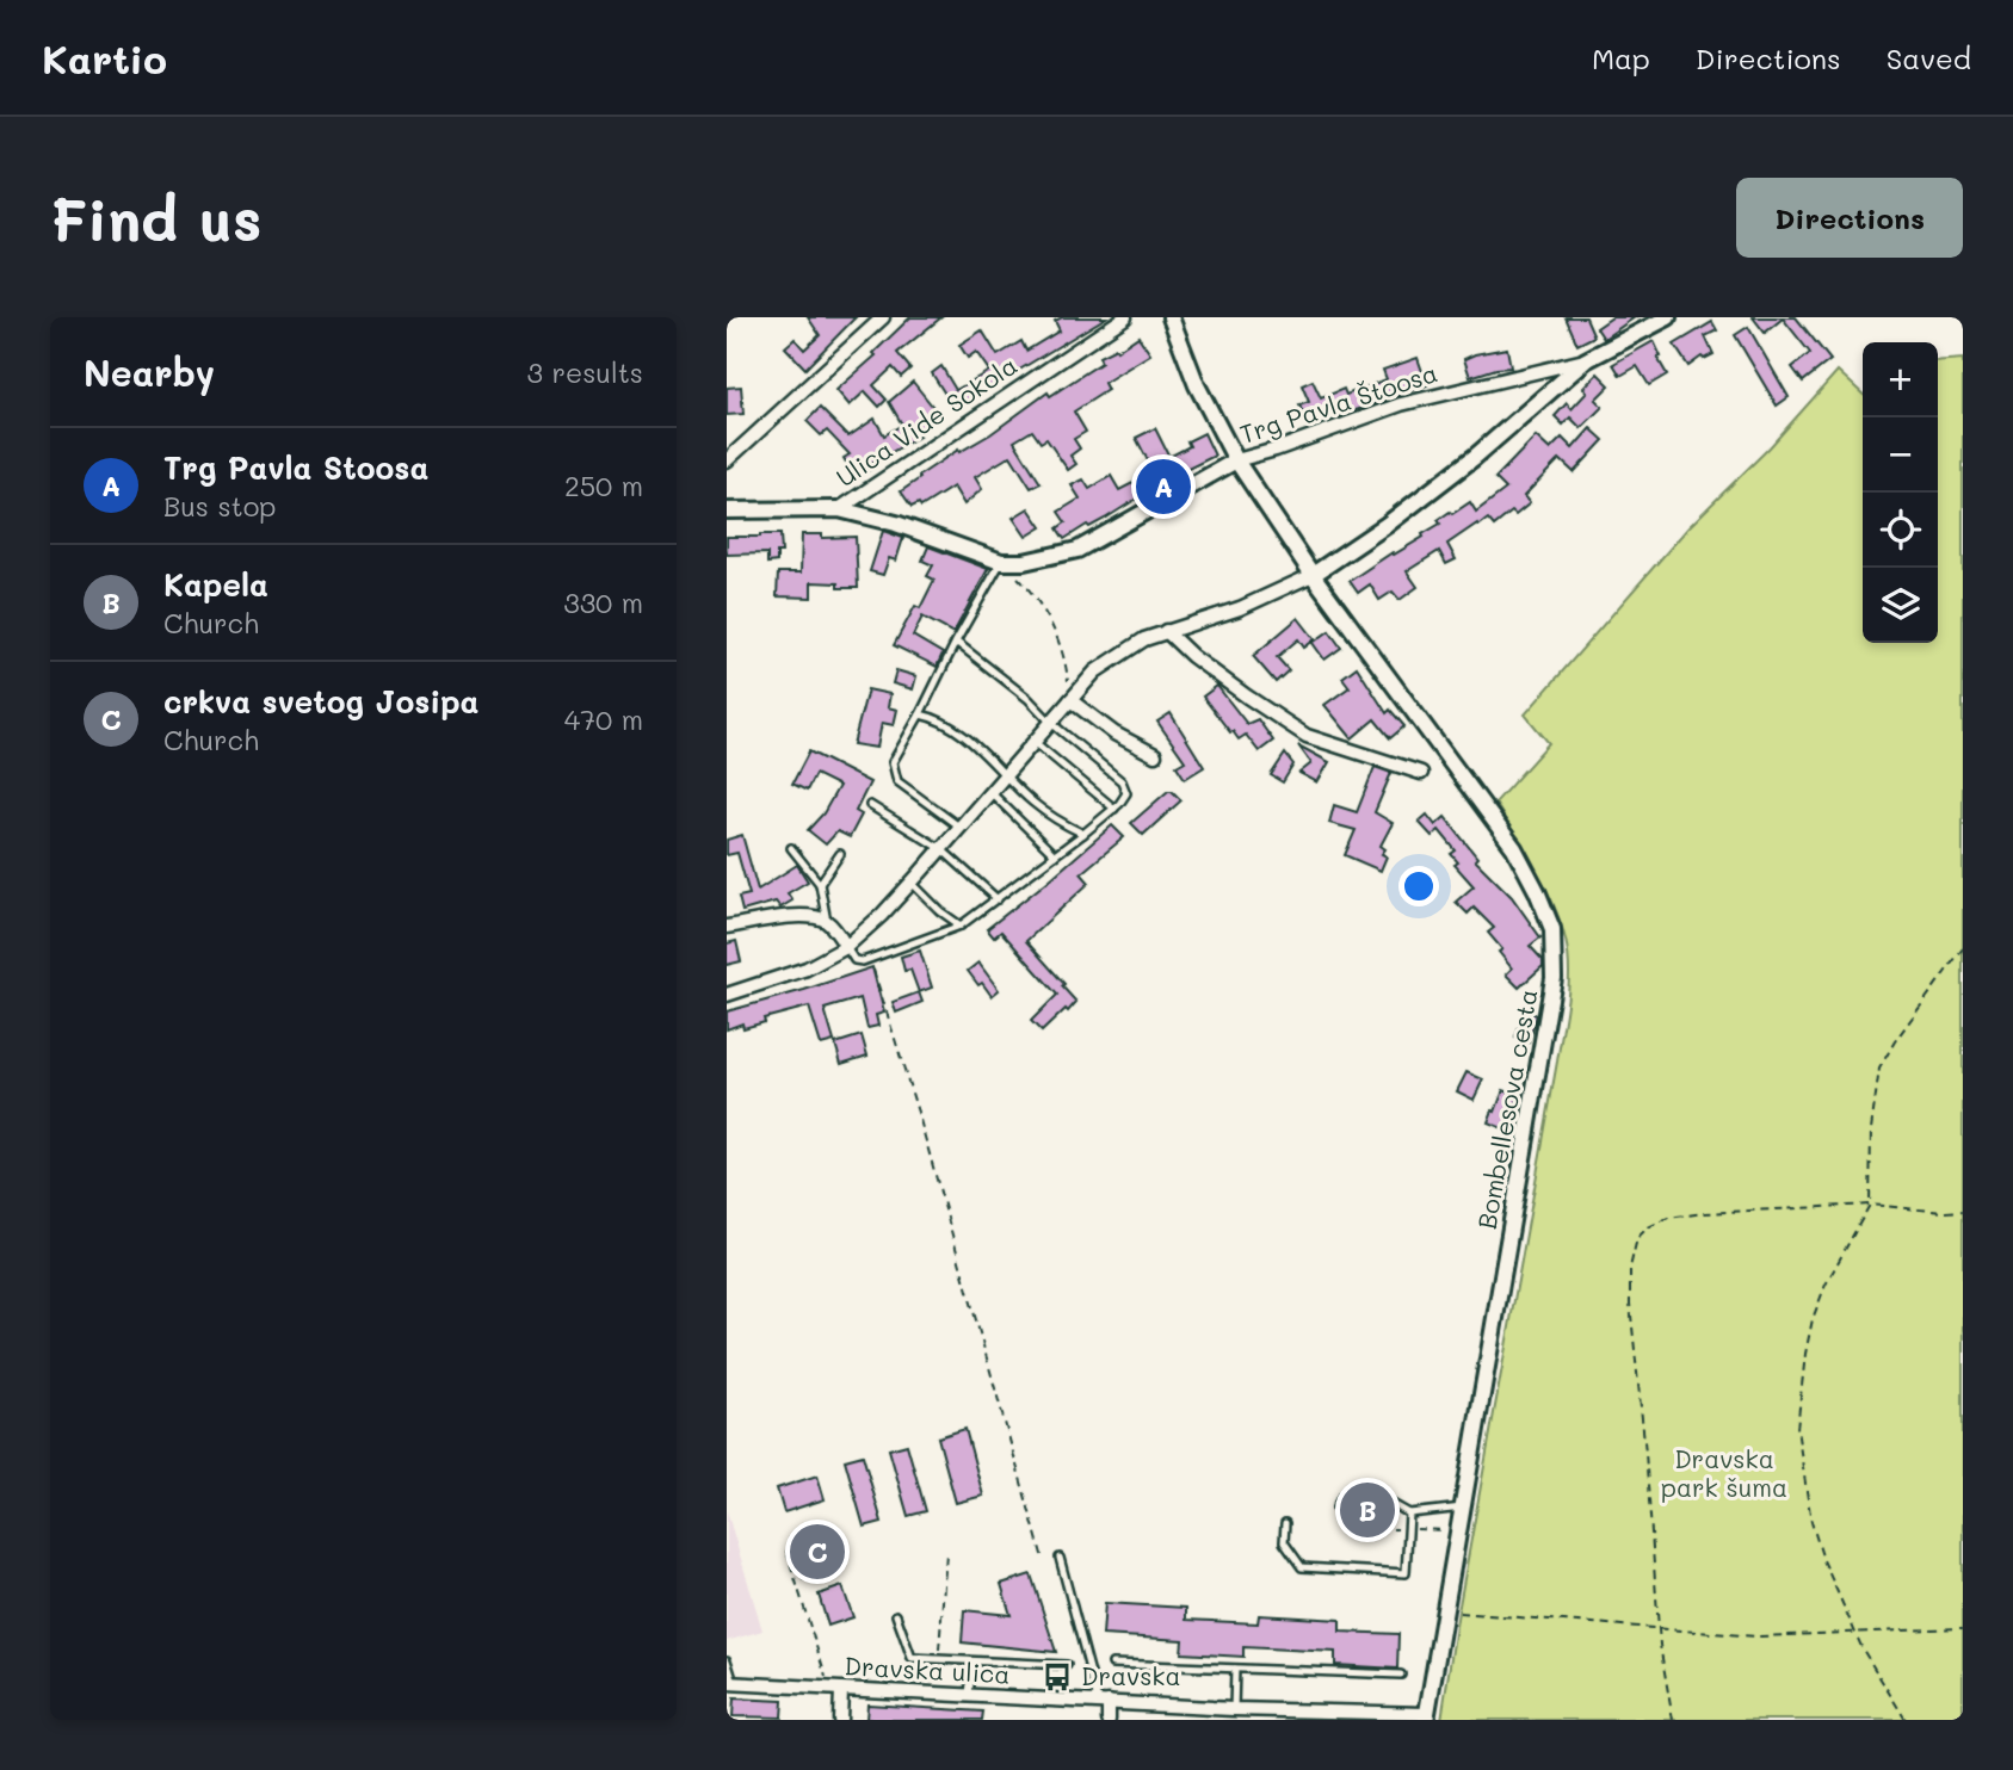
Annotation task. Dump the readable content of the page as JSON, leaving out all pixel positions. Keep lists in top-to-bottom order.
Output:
{
  "streets": {
    "street": [
      "Trg Pavla Štoosa",
      "Ulica Vide Sokola",
      "Bombellesova cesta",
      "Dravska ulica"
    ]
  },
  "crossings": [
    ["Trg Pavla Štoosa", "Bombellesova cesta"],
    ["Bombellesova cesta", "Dravska ulica"]
  ],
  "parks": ["Dravska park šuma"],
  "places": {
    "bus stop": ["Dravska"]
  },
  "page": {
    "header": "Kartio",
    "nav": ["Map", "Directions", "Saved"],
    "buttons": "Directions",
    "title": "Find us",
    "heading": ["Nearby", "3 results"],
    "map_buttons": ["+", "−"],
    "list": [
      {
        "mark": "A",
        "name": "Trg Pavla Stoosa",
        "note": "Bus stop",
        "value": "250 m"
      },
      {
        "mark": "B",
        "name": "Kapela",
        "note": "Church",
        "value": "330 m"
      },
      {
        "mark": "C",
        "name": "crkva svetog Josipa",
        "note": "Church",
        "value": "470 m"
      }
    ],
    "pins": ["A", "B", "C"]
  }
}
